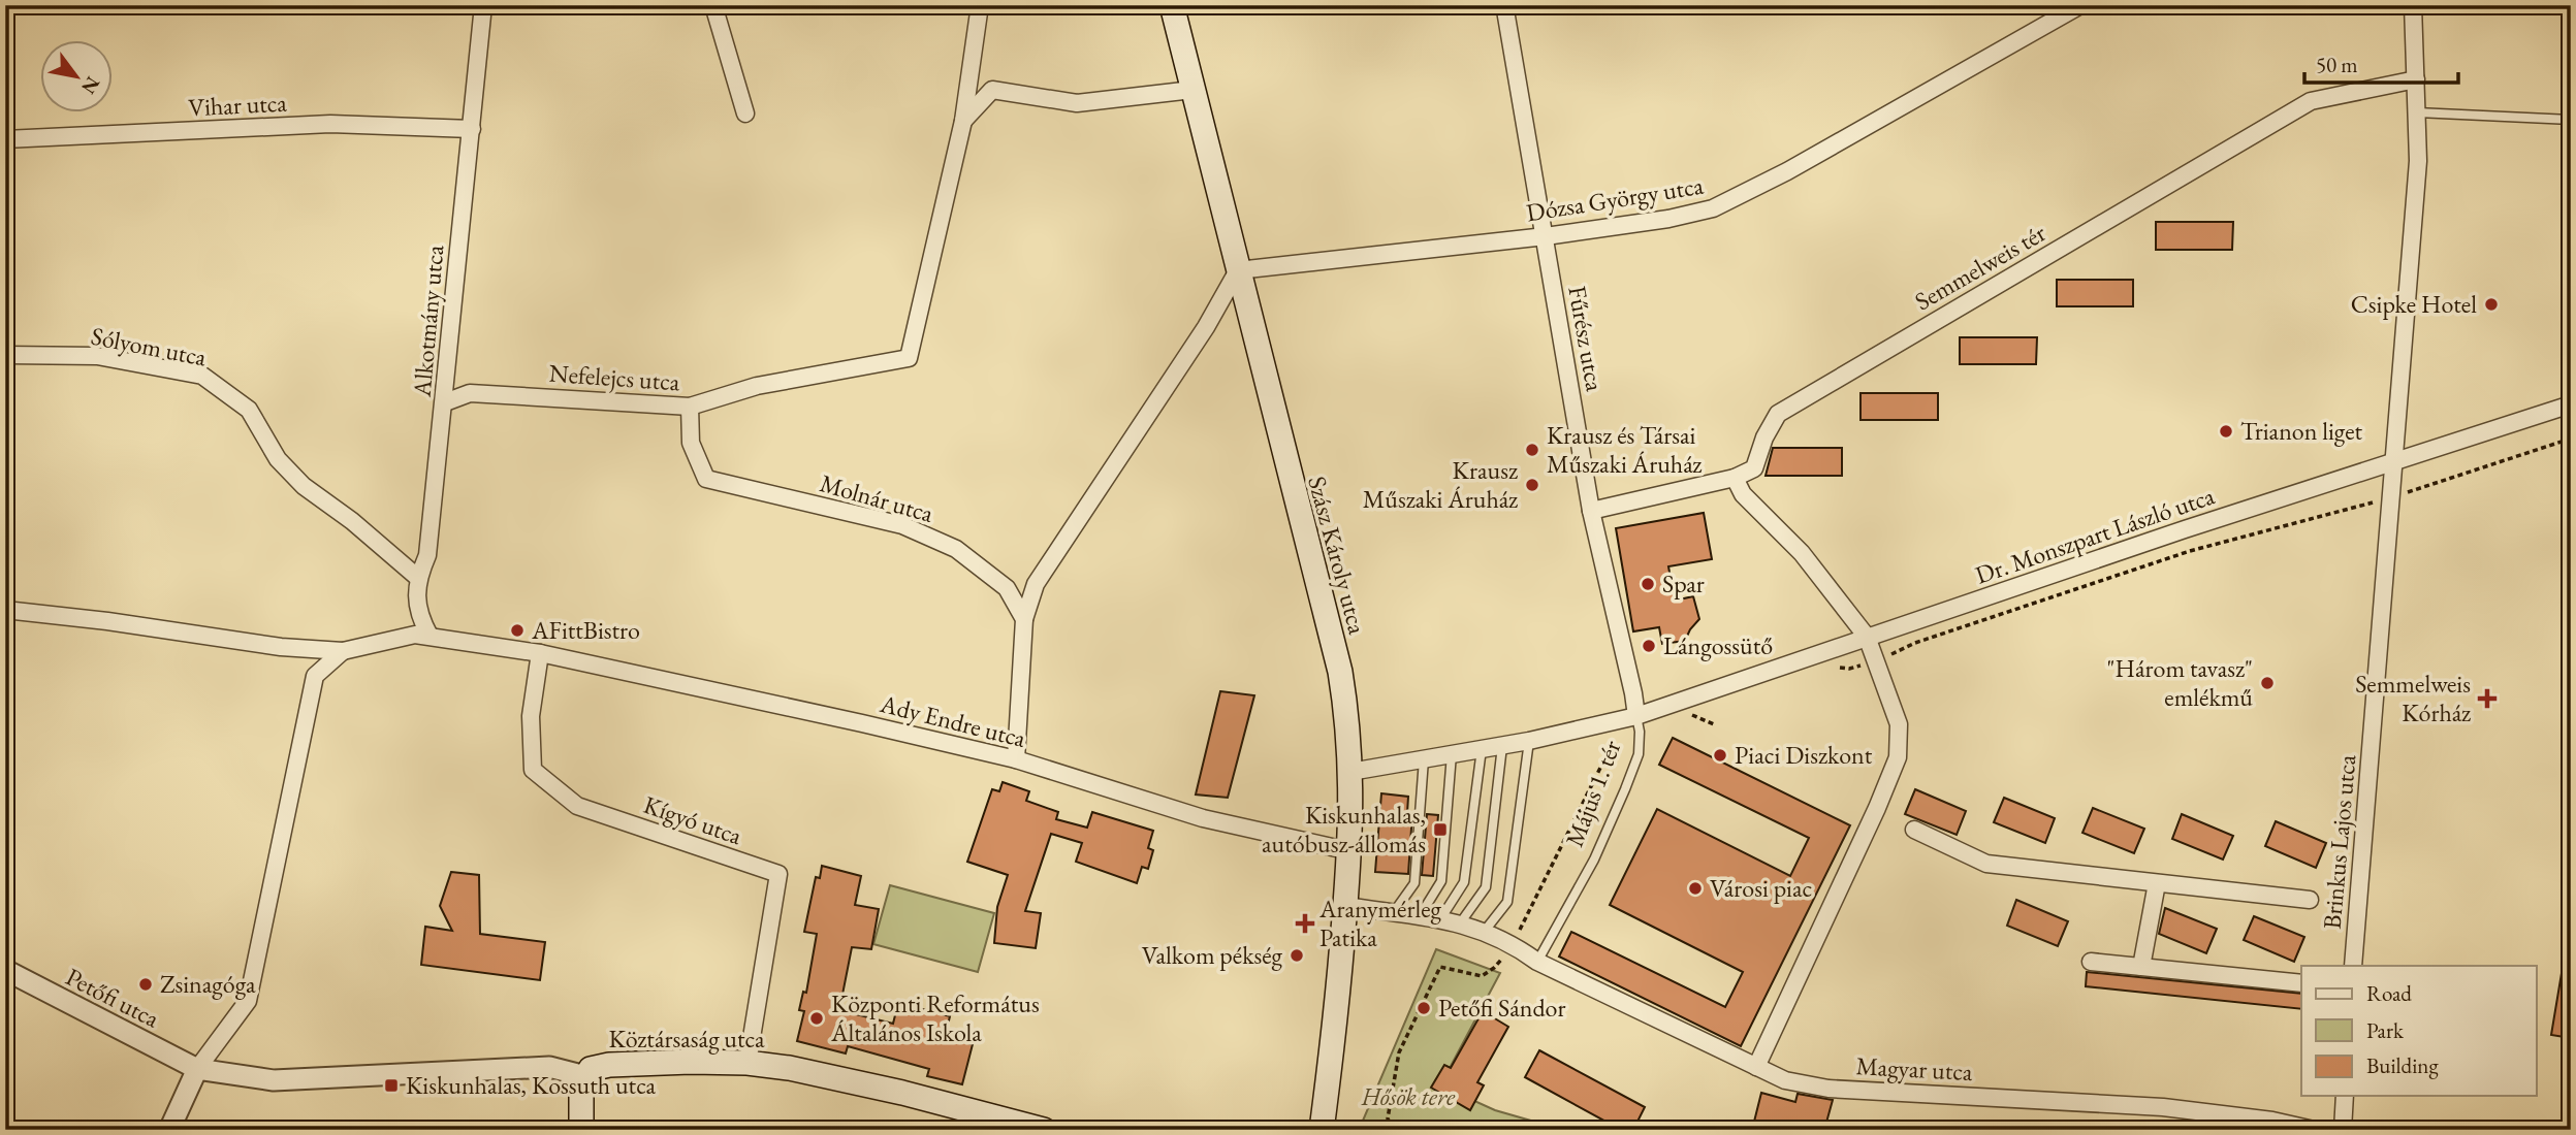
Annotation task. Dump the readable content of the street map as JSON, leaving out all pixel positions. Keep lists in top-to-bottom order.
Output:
{
  "streets": {
    "main road": ["Szász Károly utca", "Köztársaság utca"],
    "street": [
      "Vihar utca",
      "Dózsa György utca",
      "Semmelweis tér",
      "Alkotmány utca",
      "Fűrész utca",
      "Sólyom utca",
      "Nefelejcs utca",
      "Molnár utca",
      "Dr. Monszpart László utca",
      "Ady Endre utca",
      "Május 1. tér",
      "Kígyó utca",
      "Brinkus Lajos utca",
      "Petőfi utca",
      "Magyar utca"
    ]
  },
  "crossings": [
    ["Vihar utca", "Alkotmány utca"],
    ["Dózsa György utca", "Fűrész utca"],
    ["Dózsa György utca", "Szász Károly utca"],
    ["Semmelweis tér", "Brinkus Lajos utca"],
    ["Alkotmány utca", "Sólyom utca"],
    ["Alkotmány utca", "Nefelejcs utca"],
    ["Alkotmány utca", "Ady Endre utca"],
    ["Fűrész utca", "Dr. Monszpart László utca"],
    ["Fűrész utca", "Május 1. tér"],
    ["Nefelejcs utca", "Molnár utca"],
    ["Dr. Monszpart László utca", "Május 1. tér"],
    ["Dr. Monszpart László utca", "Brinkus Lajos utca"],
    ["Szász Károly utca", "Ady Endre utca"],
    ["Szász Károly utca", "Május 1. tér"],
    ["Ady Endre utca", "Kígyó utca"],
    ["Május 1. tér", "Magyar utca"],
    ["Kígyó utca", "Köztársaság utca"],
    ["Petőfi utca", "Köztársaság utca"]
  ],
  "parks": ["Hősök tere"],
  "places": {
    "other": [
      "Csipke Hotel",
      "Trianon liget",
      "Krausz és Társai Műszaki Áruház",
      "Krausz Műszaki Áruház",
      "Spar",
      "AFittBistro",
      "Lángossütő",
      "\"Három tavasz\" emlékmű",
      "Piaci Diszkont",
      "Városi piac",
      "Valkom pékség",
      "Zsinagóga",
      "Petőfi Sándor",
      "Központi Református Általános Iskola"
    ],
    "health": ["Semmelweis Kórház", "Aranymérleg Patika"],
    "transit": ["Kiskunhalas, autóbusz-állomás", "Kiskunhalas, Kossuth utca"]
  },
  "legend": ["Road", "Park", "Building"],
  "scale_bar": "50 m",
  "north": "bottom right"
}
